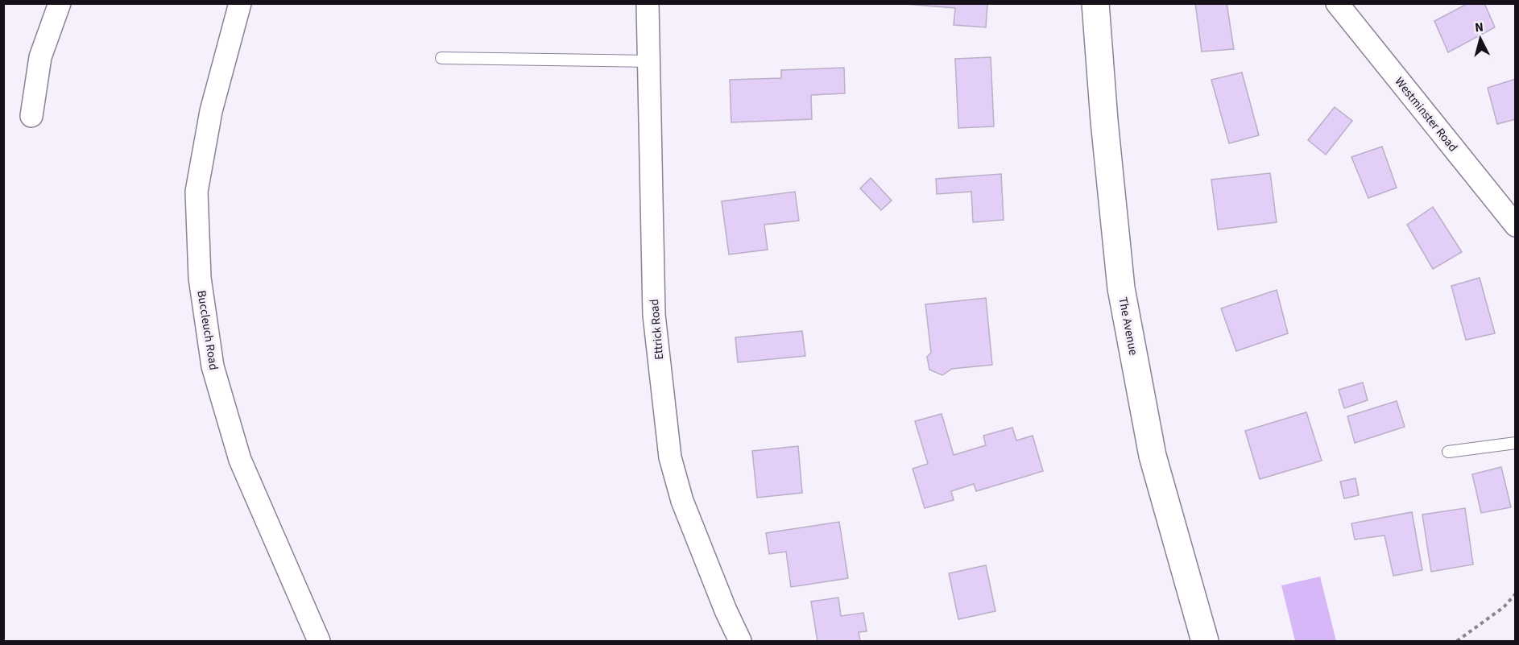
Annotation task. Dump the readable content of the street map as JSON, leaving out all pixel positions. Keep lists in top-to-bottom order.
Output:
{
  "streets": {
    "main road": ["The Avenue"],
    "street": ["Westminster Road", "Ettrick Road", "Buccleuch Road"]
  },
  "north": "top"
}
